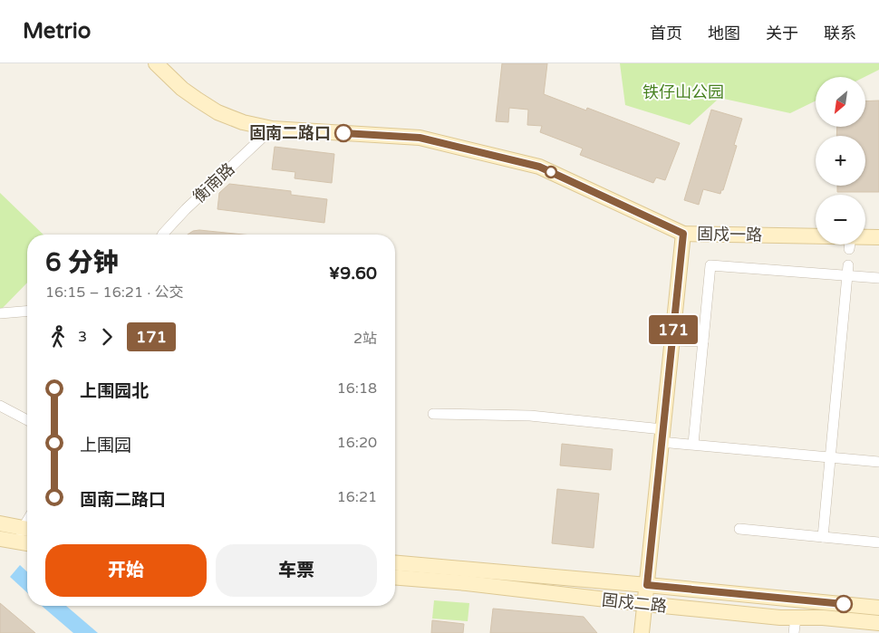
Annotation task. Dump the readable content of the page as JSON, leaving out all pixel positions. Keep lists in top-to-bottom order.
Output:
{
  "streets": {
    "street": ["衡南路", "固戍一路", "固戍二路"]
  },
  "crossings": [
    ["衡南路", "固戍一路"]
  ],
  "parks": ["铁仔山公园"],
  "places": ["固南二路口"],
  "lines": ["bus line 171"],
  "north": "bottom left",
  "page": {
    "header": "Metrio",
    "nav": [
      "首页",
      "地图",
      "关于",
      "联系"
    ],
    "on_map": "171",
    "map_buttons": ["+", "−"],
    "heading": ["6 分钟", "16:15 – 16:21 · 公交", "¥9.60"],
    "legs": ["3", "171", "2站"],
    "list": [
      {
        "name": "上围园北",
        "value": "16:18"
      },
      {
        "name": "上围园",
        "value": "16:20"
      },
      {
        "name": "固南二路口",
        "value": "16:21"
      }
    ],
    "buttons": ["开始", "车票"]
  }
}
